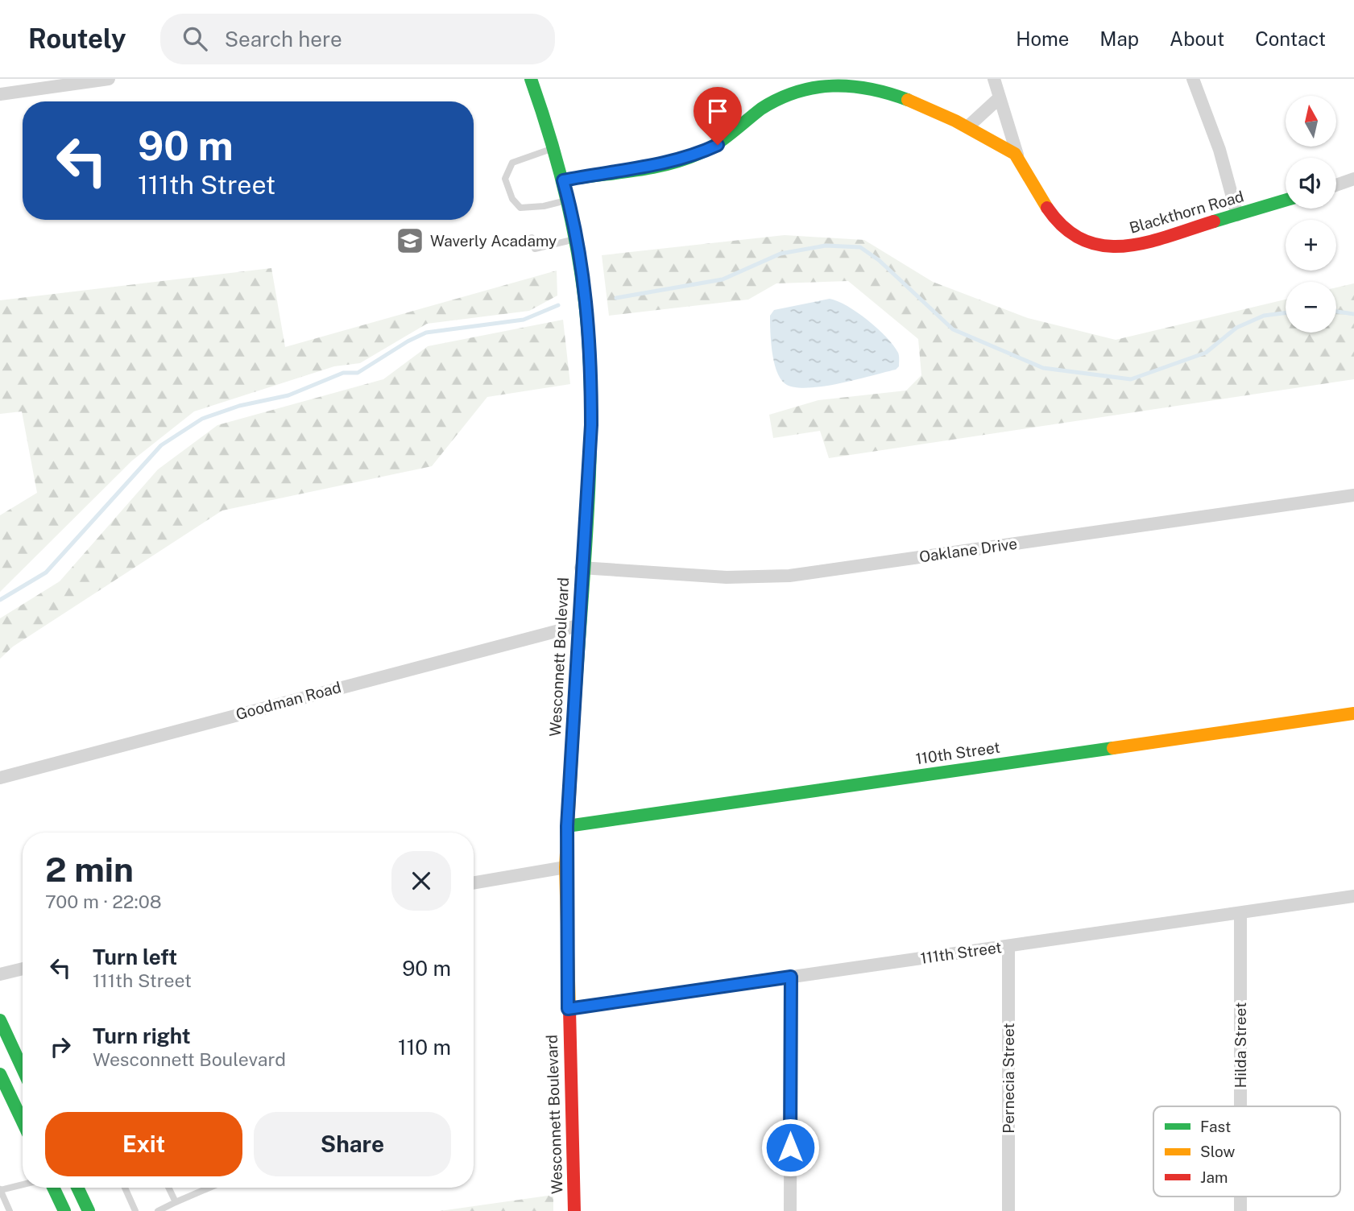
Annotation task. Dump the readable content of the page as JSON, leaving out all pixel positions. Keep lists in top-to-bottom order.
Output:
{
  "streets": {
    "street": [
      "Blackthorn Road",
      "Oaklane Drive",
      "Wesconnett Boulevard",
      "Goodman Road",
      "110th Street",
      "111th Street",
      "Hilda Street",
      "Pernecia Street"
    ]
  },
  "crossings": [
    ["Oaklane Drive", "Wesconnett Boulevard"],
    ["Wesconnett Boulevard", "Goodman Road"],
    ["Wesconnett Boulevard", "110th Street"],
    ["Wesconnett Boulevard", "111th Street"],
    ["111th Street", "Hilda Street"],
    ["111th Street", "Pernecia Street"]
  ],
  "places": {
    "school or university": ["Waverly Acadamy"]
  },
  "legend": ["Fast", "Slow", "Jam"],
  "north": "top",
  "page": {
    "header": "Routely",
    "search": "Search here",
    "nav": [
      "Home",
      "Map",
      "About",
      "Contact"
    ],
    "map_buttons": ["+", "−"],
    "turn": ["90 m", "111th Street"],
    "heading": ["2 min", "700 m · 22:08"],
    "list": [
      {
        "name": "Turn left",
        "note": "111th Street",
        "value": "90 m"
      },
      {
        "name": "Turn right",
        "note": "Wesconnett Boulevard",
        "value": "110 m"
      }
    ],
    "buttons": ["Exit", "Share"]
  }
}
